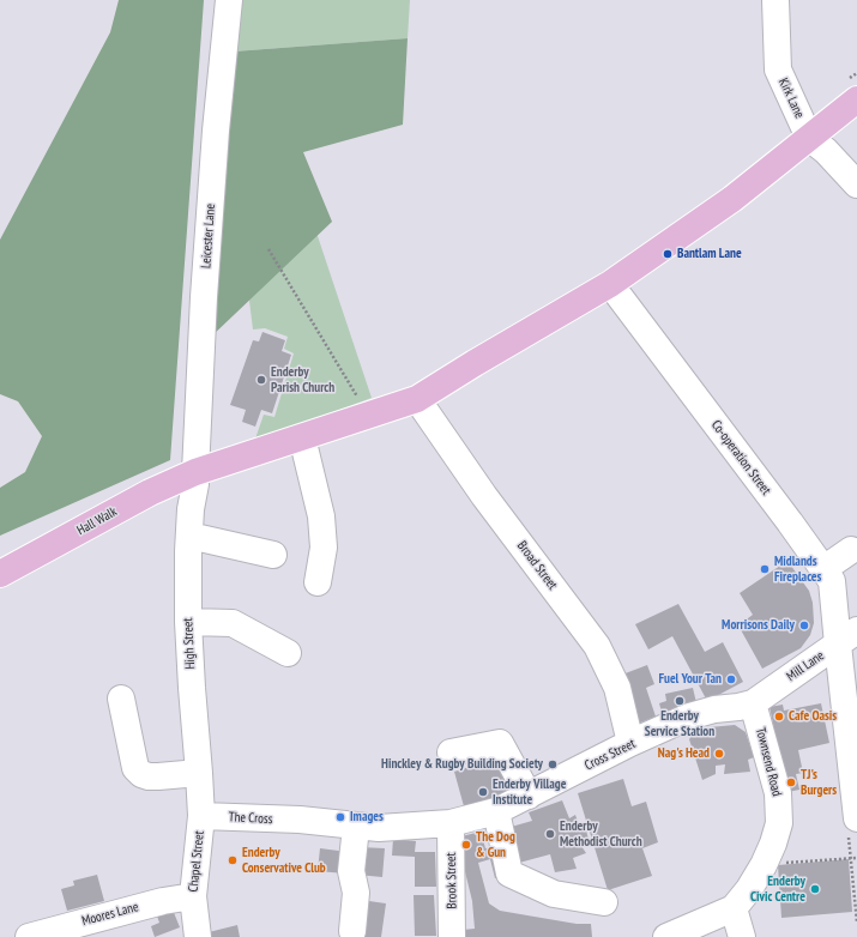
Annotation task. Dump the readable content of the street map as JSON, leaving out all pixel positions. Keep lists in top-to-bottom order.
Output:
{
  "streets": {
    "main road": ["Hall Walk"],
    "street": [
      "Kirk Lane",
      "Leicester Lane",
      "Co-operation Street",
      "Broad Street",
      "High Street",
      "Mill Lane",
      "Cross Street",
      "Townsend Road",
      "The Cross",
      "Chapel Street",
      "Brook Street",
      "Moores Lane"
    ]
  },
  "crossings": [
    ["Kirk Lane", "Hall Walk"],
    ["Leicester Lane", "Hall Walk"],
    ["Leicester Lane", "High Street"],
    ["Co-operation Street", "Hall Walk"],
    ["Co-operation Street", "Mill Lane"],
    ["Hall Walk", "Broad Street"],
    ["Hall Walk", "High Street"],
    ["Broad Street", "Cross Street"],
    ["High Street", "The Cross"],
    ["High Street", "Chapel Street"],
    ["Mill Lane", "Cross Street"],
    ["Mill Lane", "Townsend Road"],
    ["Cross Street", "Townsend Road"],
    ["Cross Street", "The Cross"],
    ["Cross Street", "Brook Street"],
    ["The Cross", "Chapel Street"],
    ["Chapel Street", "Moores Lane"]
  ],
  "places": [
    "Bantlam Lane",
    "Enderby Parish Church",
    "Midlands Fireplaces",
    "Morrisons Daily",
    "Fuel Your Tan",
    "Enderby Service Station",
    "Cafe Oasis",
    "Nag's Head",
    "Hinckley & Rugby Building Society",
    "TJ's Burgers",
    "Enderby Village Institute",
    "Images",
    "Enderby Methodist Church",
    "The Dog & Gun",
    "Enderby Conservative Club",
    "Enderby Civic Centre"
  ]
}
